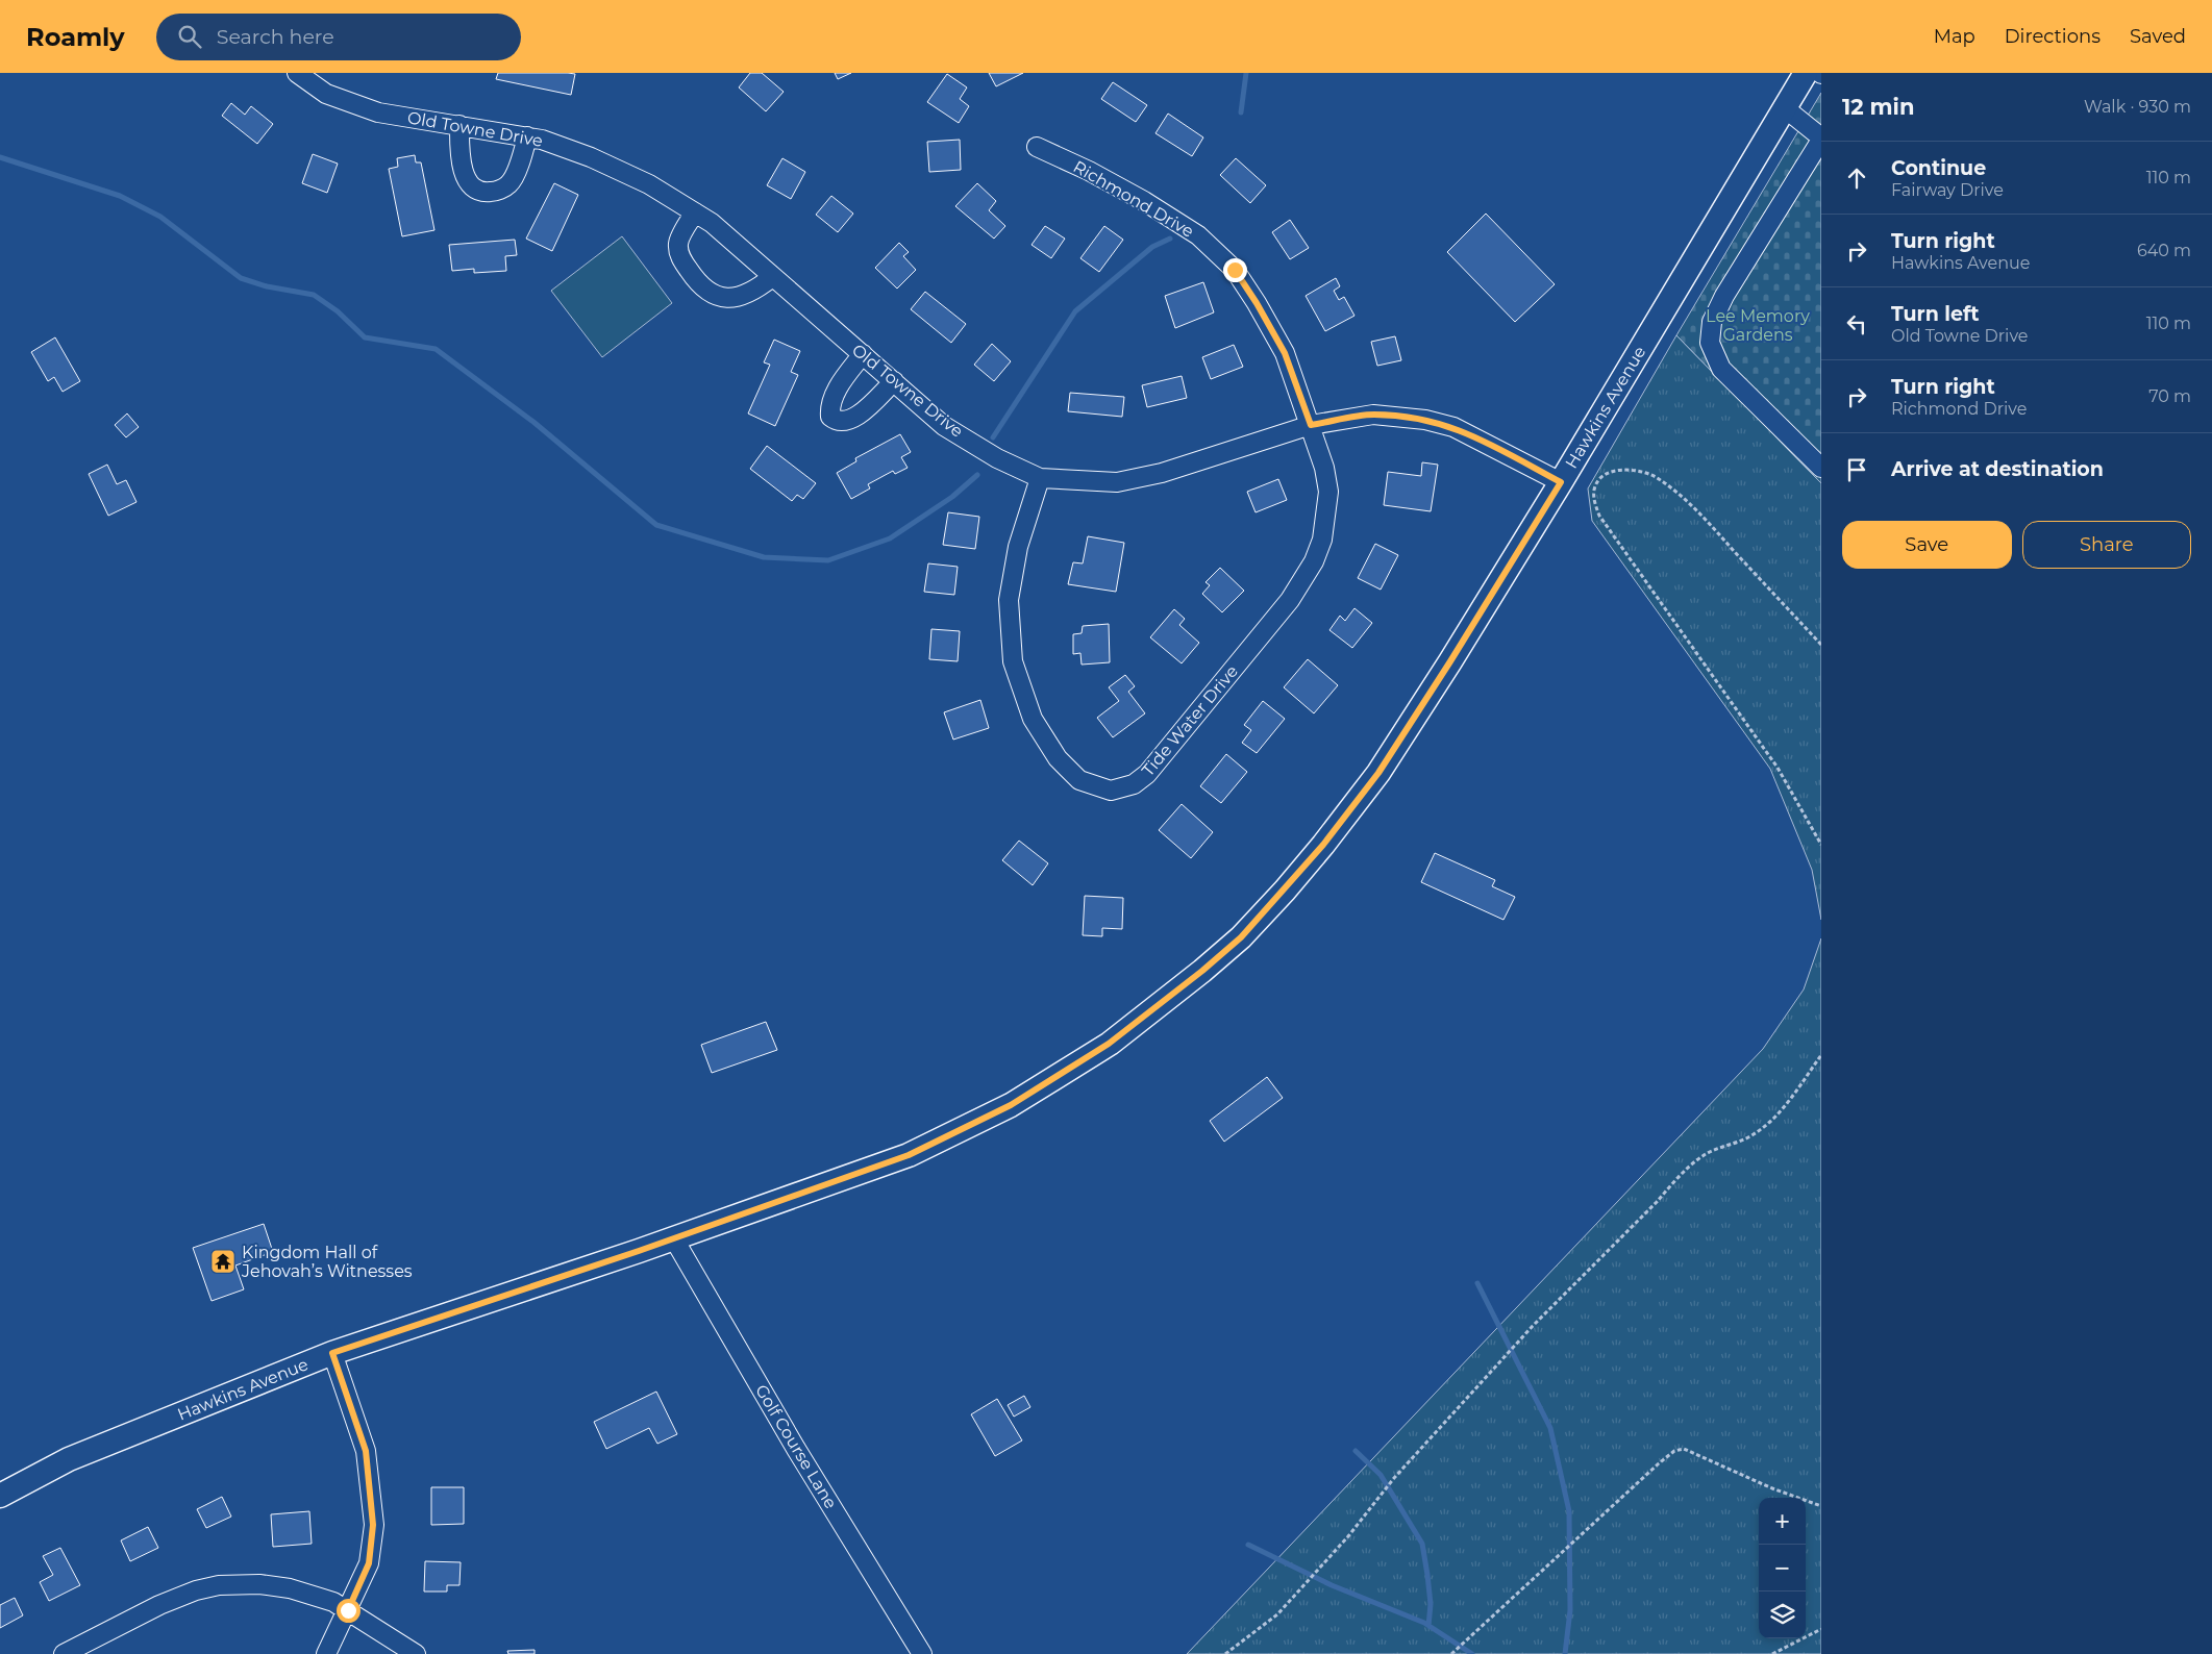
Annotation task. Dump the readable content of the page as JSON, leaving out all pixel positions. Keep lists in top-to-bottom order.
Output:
{
  "streets": {
    "main road": ["Hawkins Avenue"],
    "street": [
      "Old Towne Drive",
      "Richmond Drive",
      "Tide Water Drive",
      "Golf Course Lane"
    ]
  },
  "crossings": [
    ["Old Towne Drive", "Richmond Drive"],
    ["Old Towne Drive", "Hawkins Avenue"],
    ["Old Towne Drive", "Tide Water Drive"],
    ["Richmond Drive", "Tide Water Drive"],
    ["Hawkins Avenue", "Golf Course Lane"]
  ],
  "parks": ["Lee Memory Gardens"],
  "places": {
    "temple": ["Kingdom Hall of Jehovah’s Witnesses"]
  },
  "page": {
    "header": "Roamly",
    "search": "Search here",
    "nav": ["Map", "Directions", "Saved"],
    "heading": ["12 min", "Walk · 930 m"],
    "list": [
      ["Continue", "Fairway Drive", "110 m"],
      ["Turn right", "Hawkins Avenue", "640 m"],
      ["Turn left", "Old Towne Drive", "110 m"],
      ["Turn right", "Richmond Drive", "70 m"],
      "Arrive at destination"
    ],
    "buttons": ["Save", "Share"],
    "map_buttons": ["+", "−"]
  }
}
